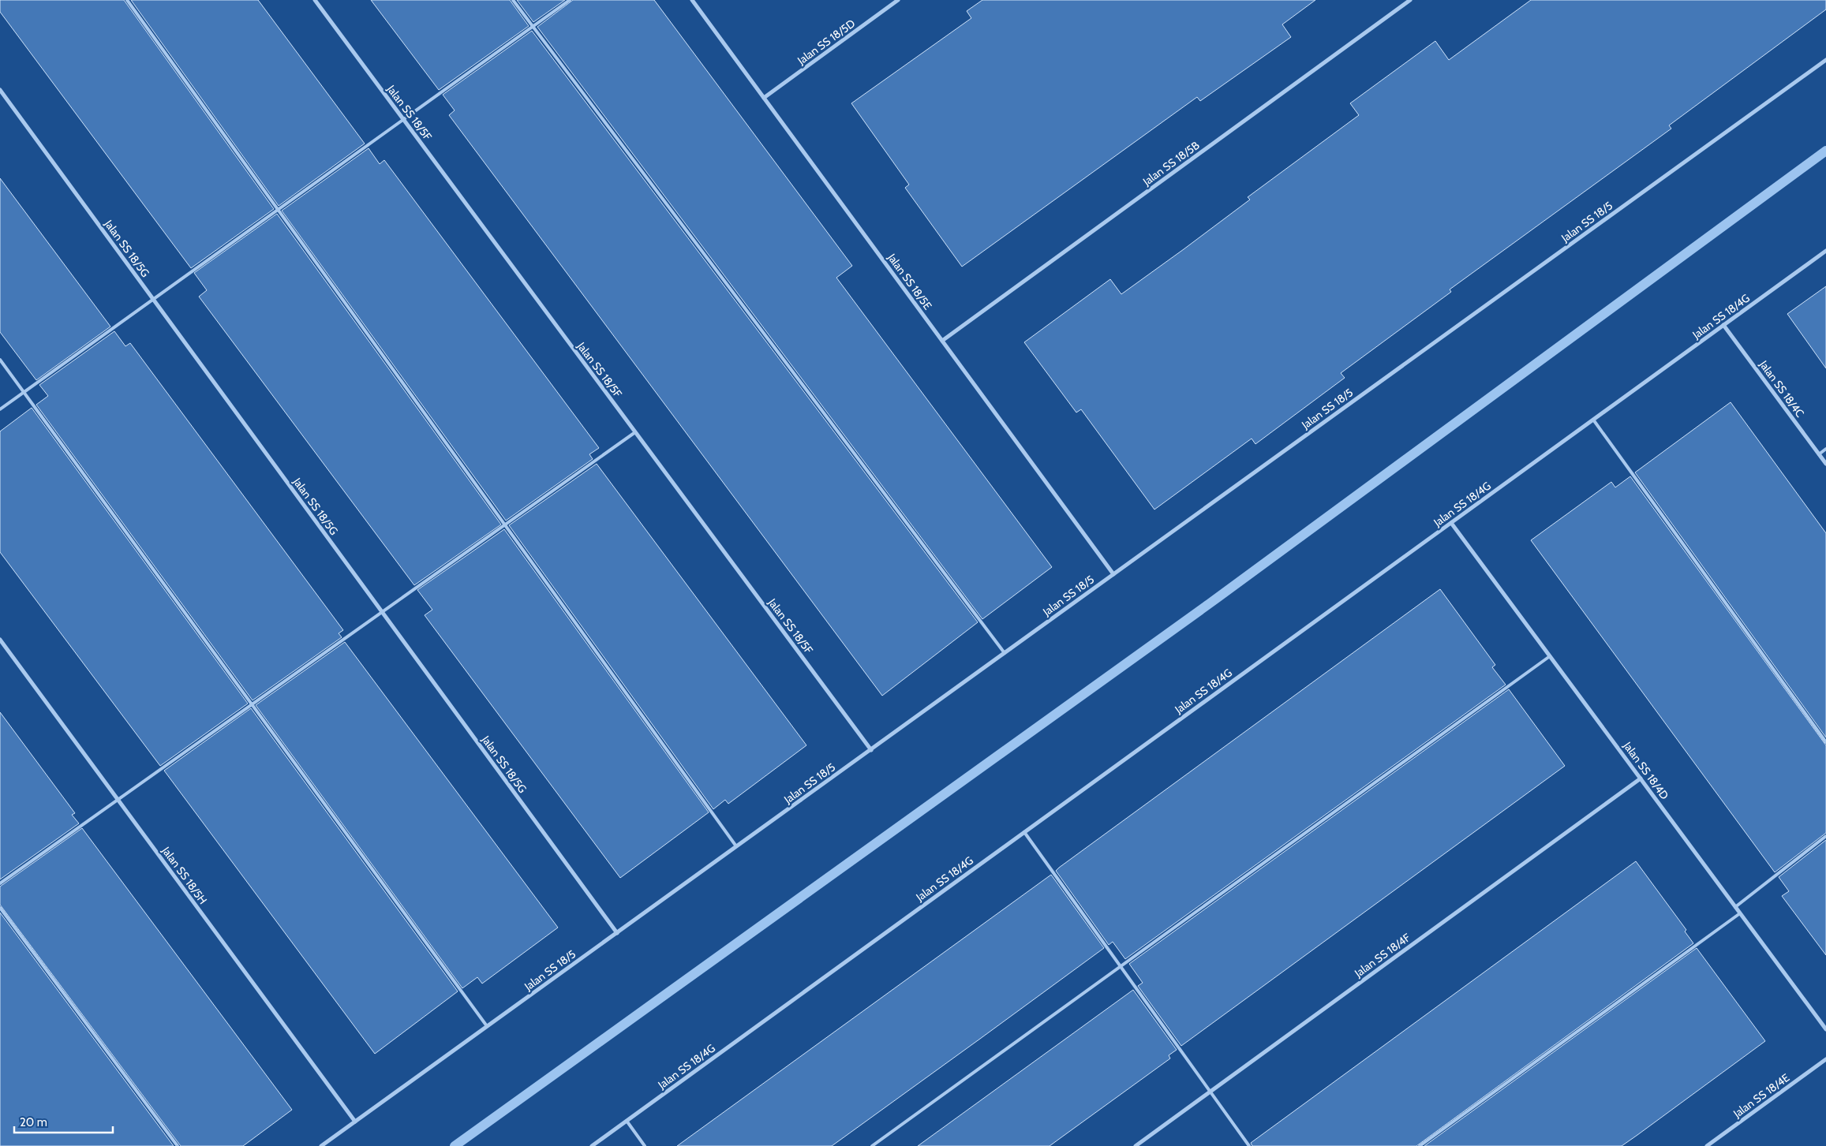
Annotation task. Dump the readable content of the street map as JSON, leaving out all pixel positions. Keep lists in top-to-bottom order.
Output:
{
  "streets": {
    "street": [
      "Jalan SS 18/5D",
      "Jalan SS 18/5F",
      "Jalan SS 18/5B",
      "Jalan SS 18/5",
      "Jalan SS 18/5G",
      "Jalan SS 18/5E",
      "Jalan SS 18/4G",
      "Jalan SS 18/4C",
      "Jalan SS 18/4D",
      "Jalan SS 18/5H",
      "Jalan SS 18/4F",
      "Jalan SS 18/4E"
    ]
  },
  "crossings": [
    ["Jalan SS 18/5D", "Jalan SS 18/5E"],
    ["Jalan SS 18/5F", "Jalan SS 18/5"],
    ["Jalan SS 18/5B", "Jalan SS 18/5E"],
    ["Jalan SS 18/5", "Jalan SS 18/5G"],
    ["Jalan SS 18/5", "Jalan SS 18/5E"],
    ["Jalan SS 18/5", "Jalan SS 18/5H"],
    ["Jalan SS 18/4G", "Jalan SS 18/4C"],
    ["Jalan SS 18/4G", "Jalan SS 18/4D"],
    ["Jalan SS 18/4D", "Jalan SS 18/4F"]
  ],
  "scale_bar": "20 m"
}
